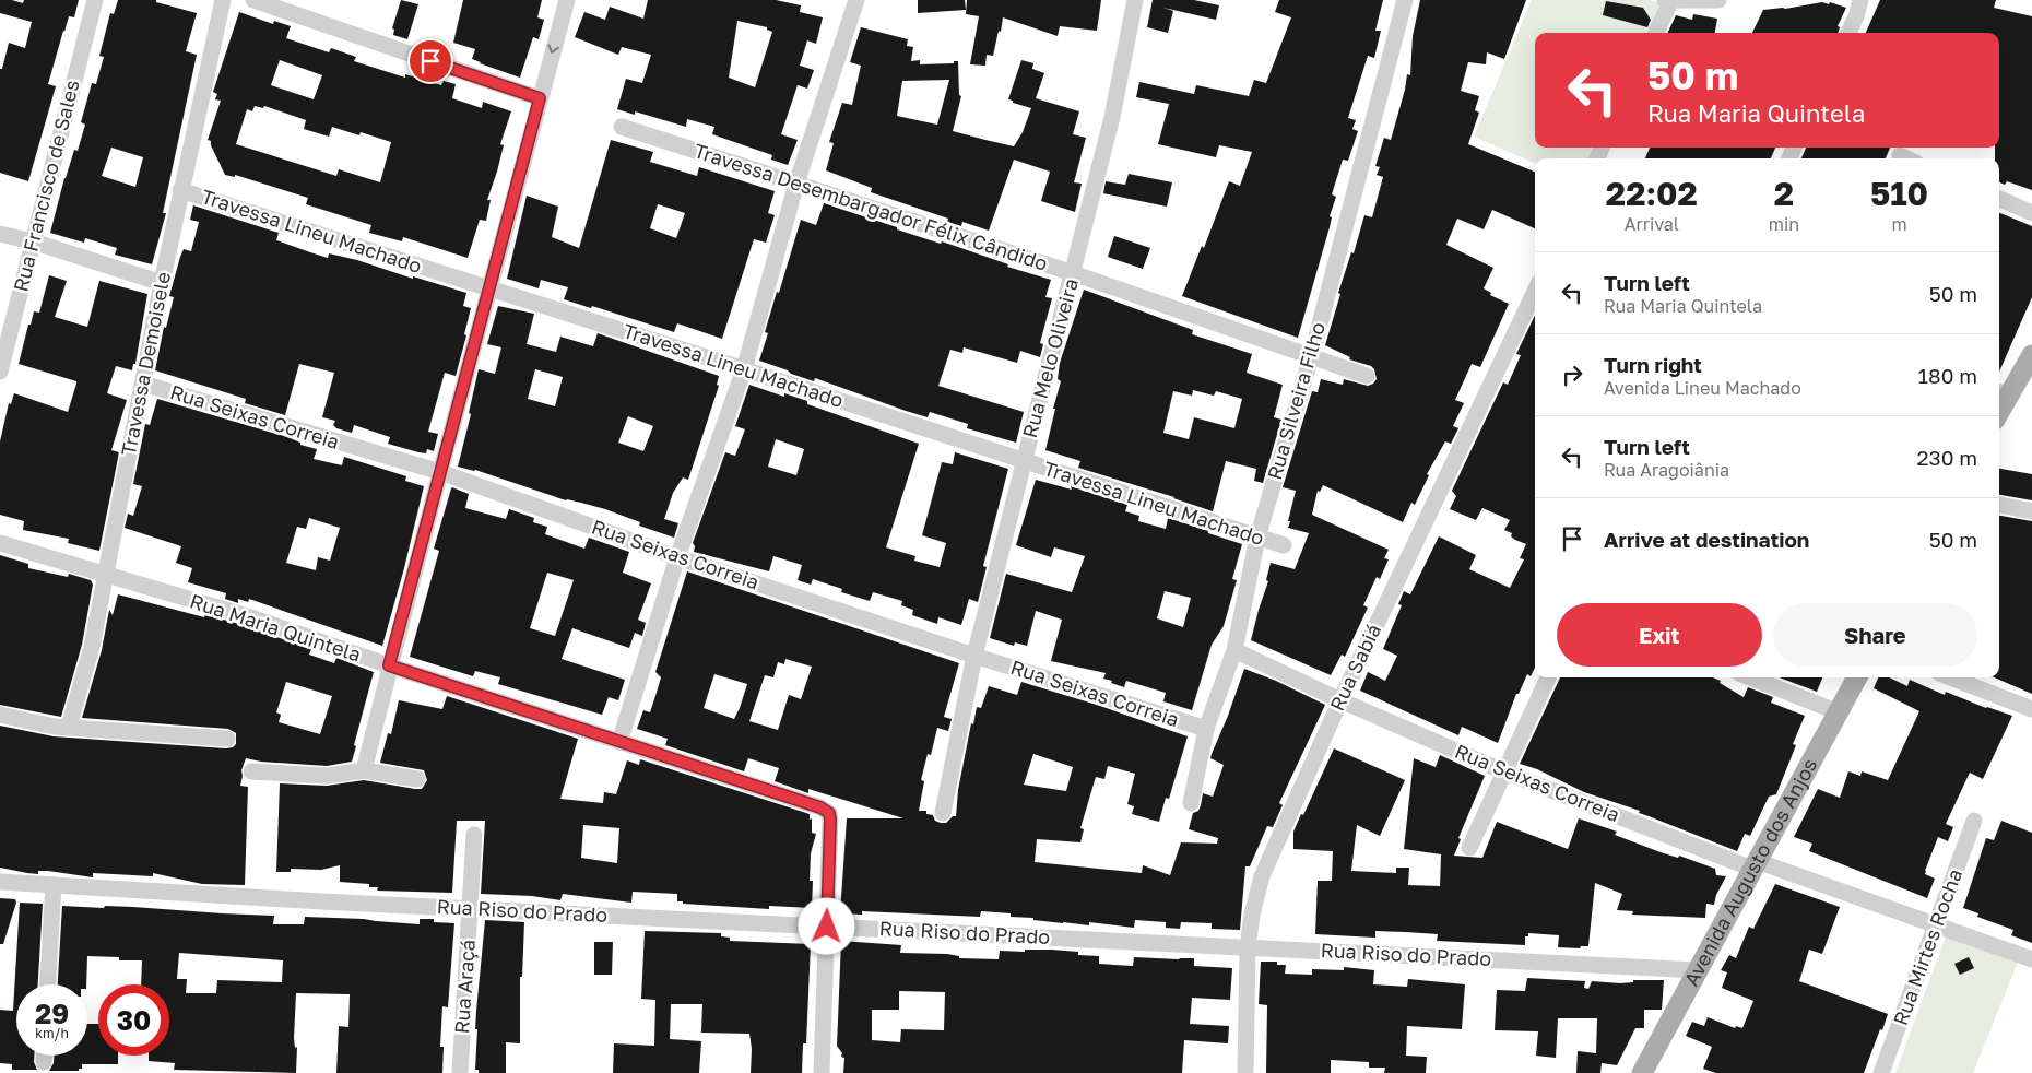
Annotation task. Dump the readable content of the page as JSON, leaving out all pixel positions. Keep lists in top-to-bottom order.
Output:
{
  "streets": {
    "main road": ["Avenida Augusto dos Anjos"],
    "street": [
      "Rua Francisco de Sales",
      "Travessa Desembargador Félix Cândido",
      "Travessa Lineu Machado",
      "Rua Melo Oliveira",
      "Travessa Demoisele",
      "Rua Silveira Filho",
      "Rua Seixas Correia",
      "Rua Maria Quintela",
      "Rua Sabiá",
      "Rua Riso do Prado",
      "Rua Mirtes Rocha",
      "Rua Araçá"
    ]
  },
  "crossings": [
    ["Travessa Desembargador Félix Cândido", "Rua Melo Oliveira"],
    ["Travessa Desembargador Félix Cândido", "Rua Silveira Filho"],
    ["Travessa Lineu Machado", "Rua Melo Oliveira"],
    ["Travessa Lineu Machado", "Travessa Demoisele"],
    ["Travessa Lineu Machado", "Rua Silveira Filho"],
    ["Rua Melo Oliveira", "Rua Seixas Correia"],
    ["Travessa Demoisele", "Rua Seixas Correia"],
    ["Travessa Demoisele", "Rua Maria Quintela"],
    ["Rua Silveira Filho", "Rua Seixas Correia"],
    ["Rua Seixas Correia", "Rua Sabiá"],
    ["Rua Seixas Correia", "Avenida Augusto dos Anjos"],
    ["Rua Seixas Correia", "Rua Mirtes Rocha"],
    ["Rua Maria Quintela", "Rua Riso do Prado"],
    ["Rua Sabiá", "Rua Riso do Prado"],
    ["Avenida Augusto dos Anjos", "Rua Riso do Prado"],
    ["Rua Riso do Prado", "Rua Araçá"]
  ],
  "page": {
    "turn": ["50 m", "Rua Maria Quintela"],
    "eta": [
      "22:02",
      "Arrival",
      "2",
      "min",
      "510",
      "m"
    ],
    "list": [
      {
        "name": "Turn left",
        "note": "Rua Maria Quintela",
        "value": "50 m"
      },
      {
        "name": "Turn right",
        "note": "Avenida Lineu Machado",
        "value": "180 m"
      },
      {
        "name": "Turn left",
        "note": "Rua Aragoiânia",
        "value": "230 m"
      },
      {
        "name": "Arrive at destination",
        "value": "50 m"
      }
    ],
    "buttons": ["Exit", "Share"],
    "speed": "29 km/h",
    "limit": "30"
  }
}
